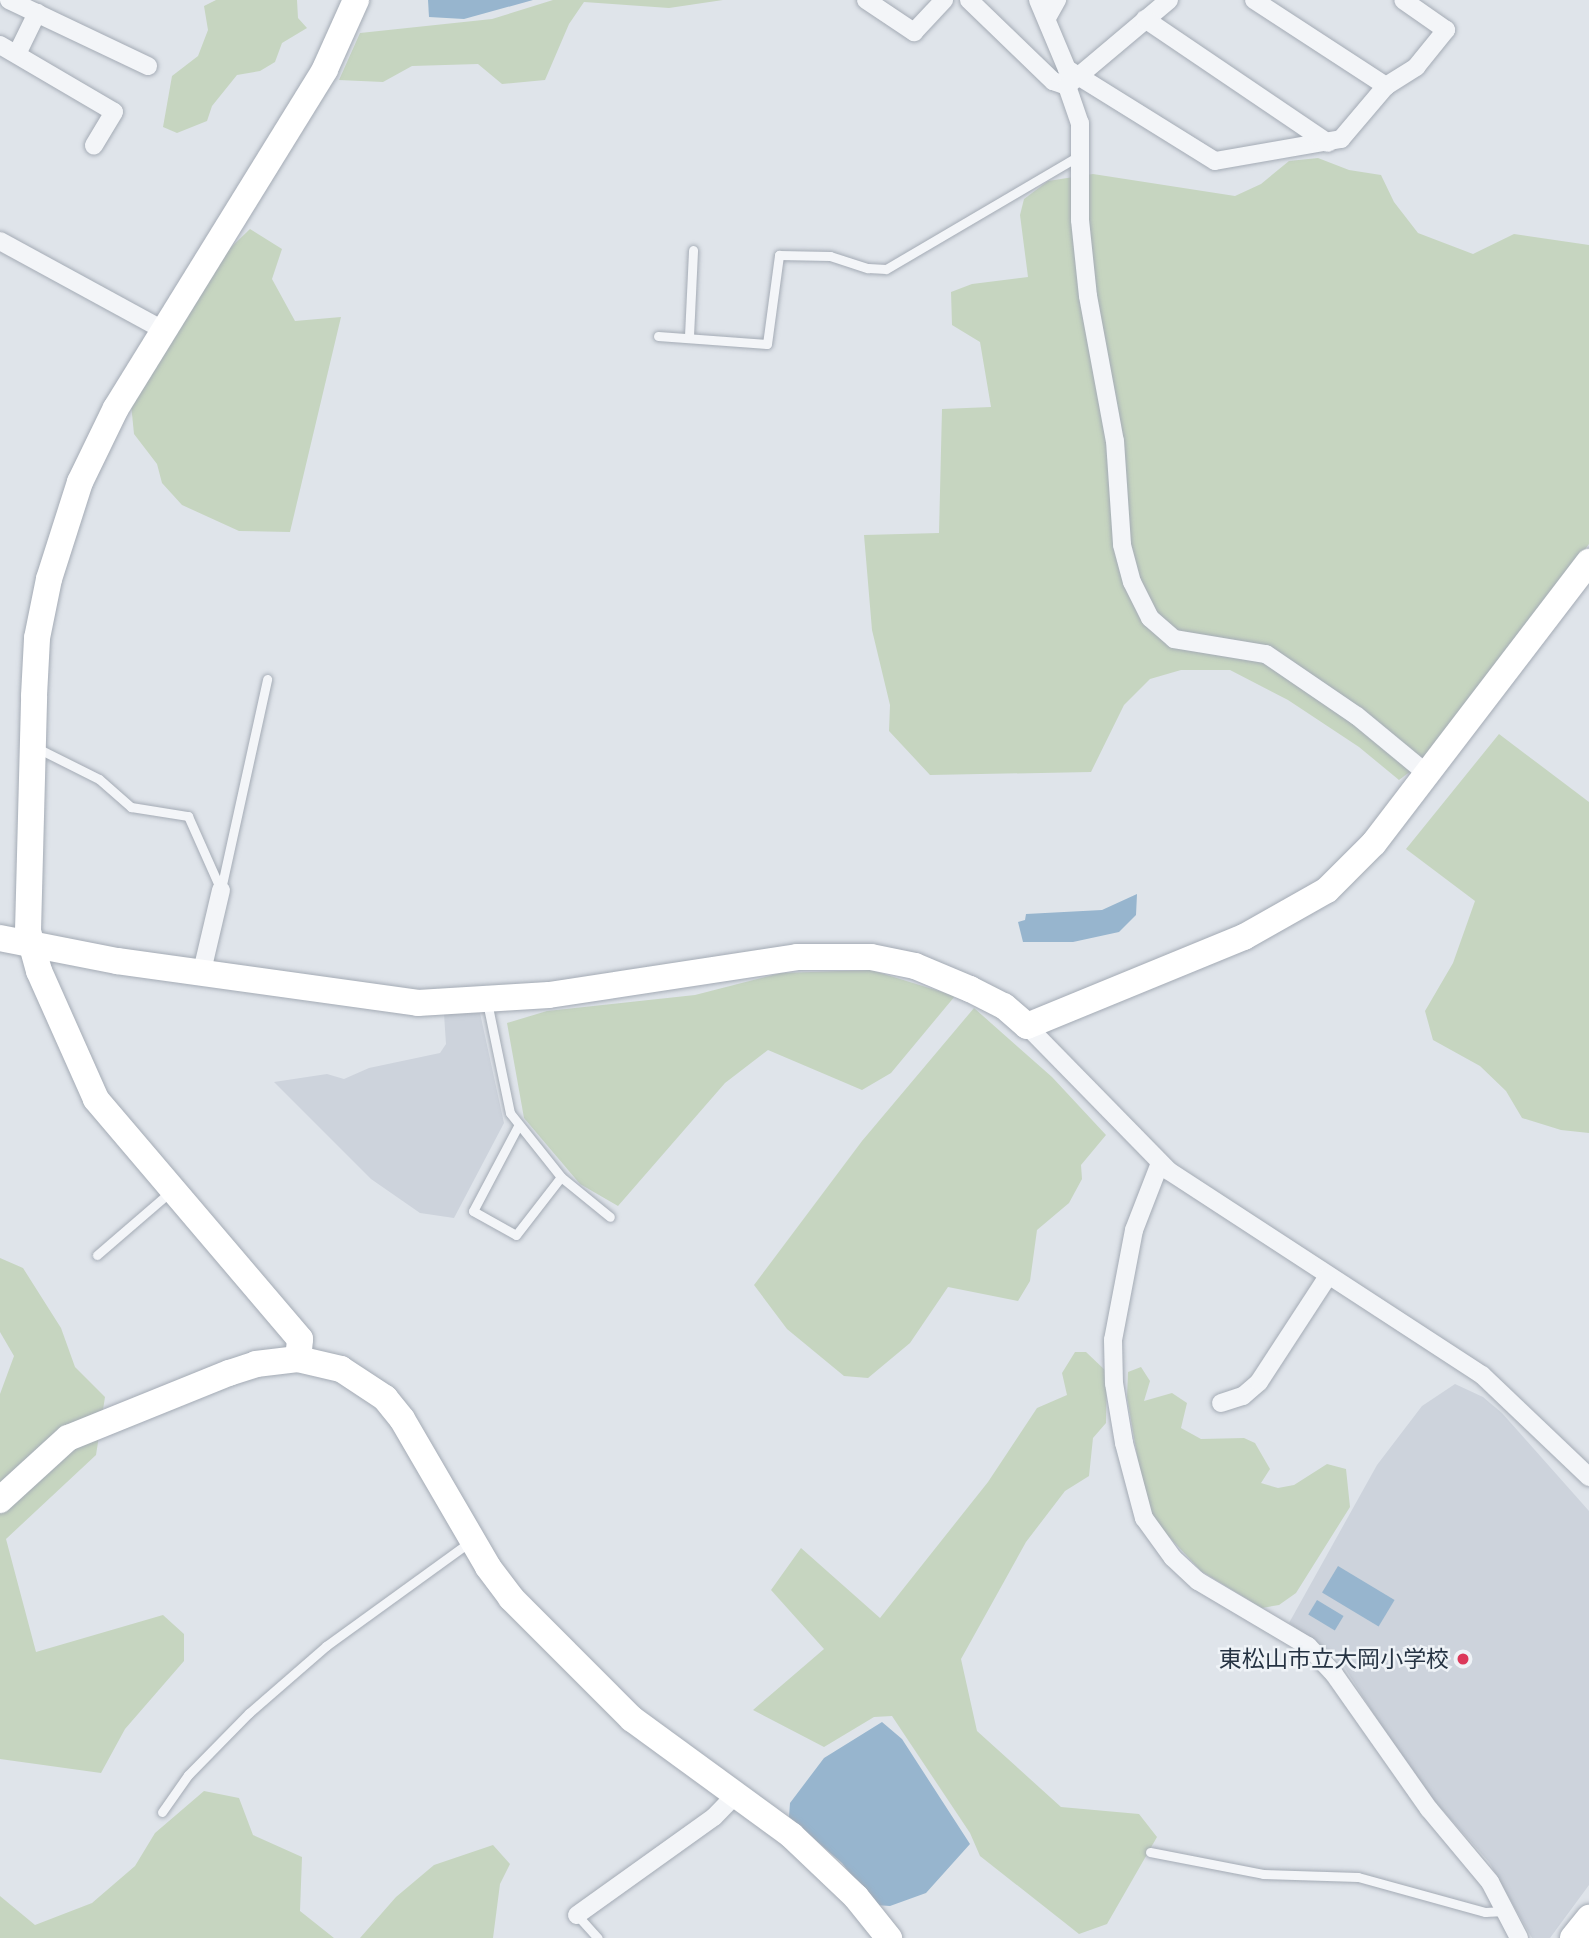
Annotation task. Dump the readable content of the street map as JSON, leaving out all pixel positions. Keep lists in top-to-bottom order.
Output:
{
  "places": ["東松山市立大岡小学校"]
}
